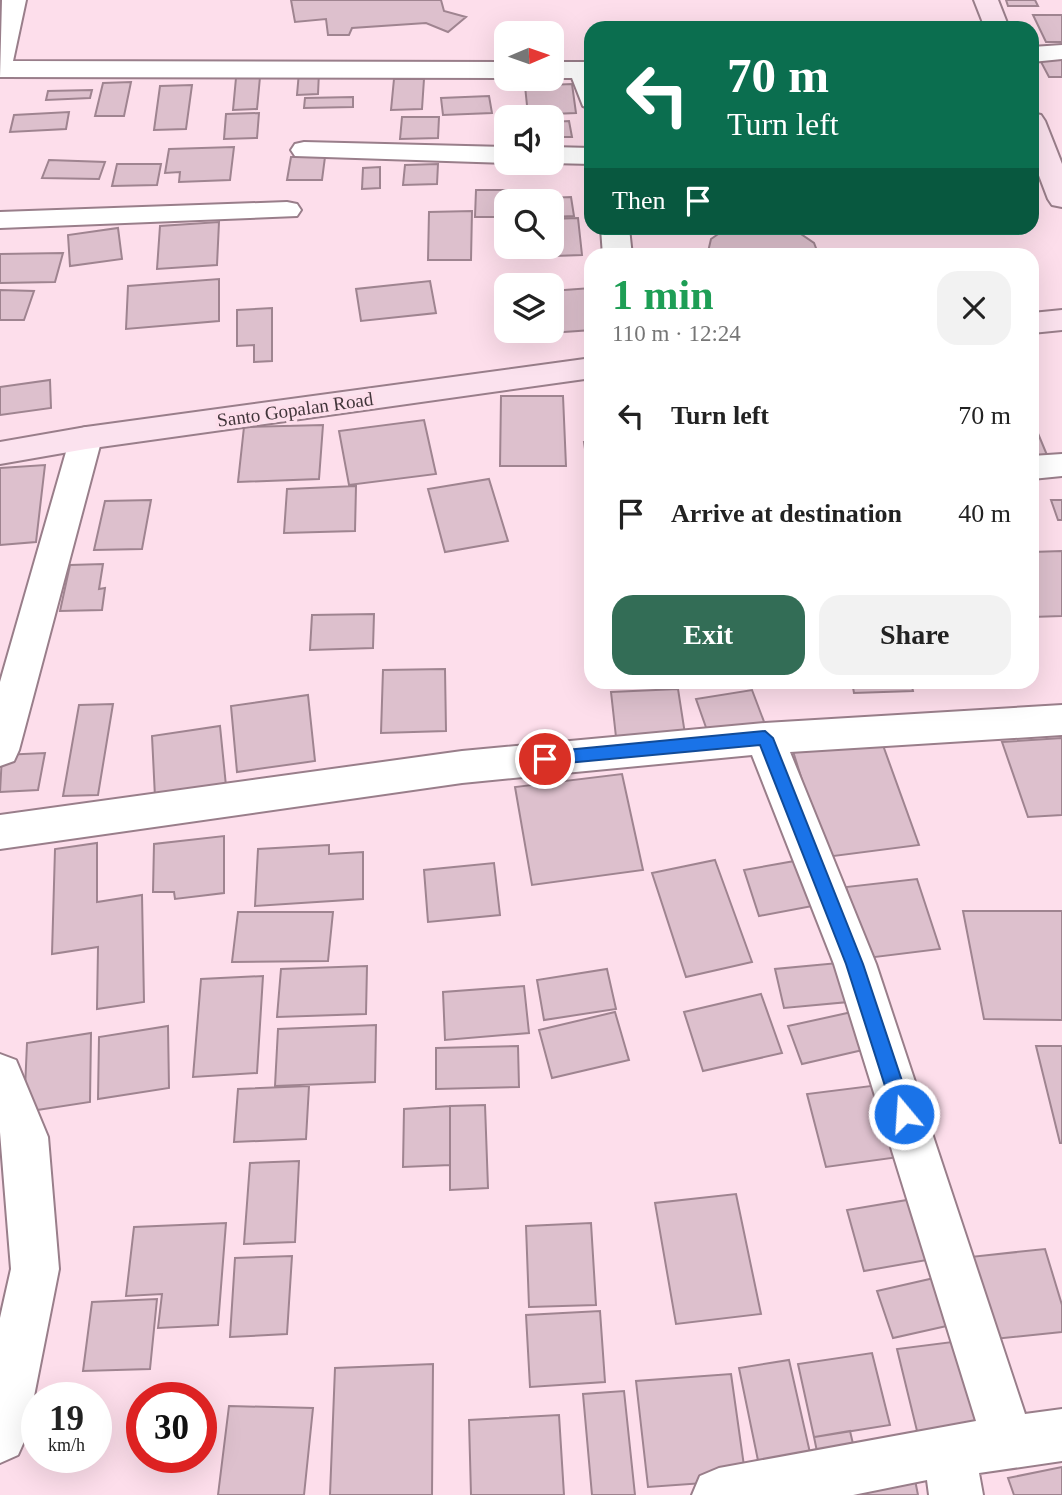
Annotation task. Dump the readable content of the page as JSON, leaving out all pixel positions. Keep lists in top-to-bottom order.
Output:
{
  "streets": {
    "main road": ["Santo Gopalan Road"]
  },
  "north": "right",
  "page": {
    "turn": ["70 m", "Turn left"],
    "then": "Then",
    "heading": ["1 min", "110 m · 12:24"],
    "list": [
      {
        "name": "Turn left",
        "value": "70 m"
      },
      {
        "name": "Arrive at destination",
        "value": "40 m"
      }
    ],
    "buttons": ["Exit", "Share"],
    "speed": "19 km/h",
    "limit": "30"
  }
}
